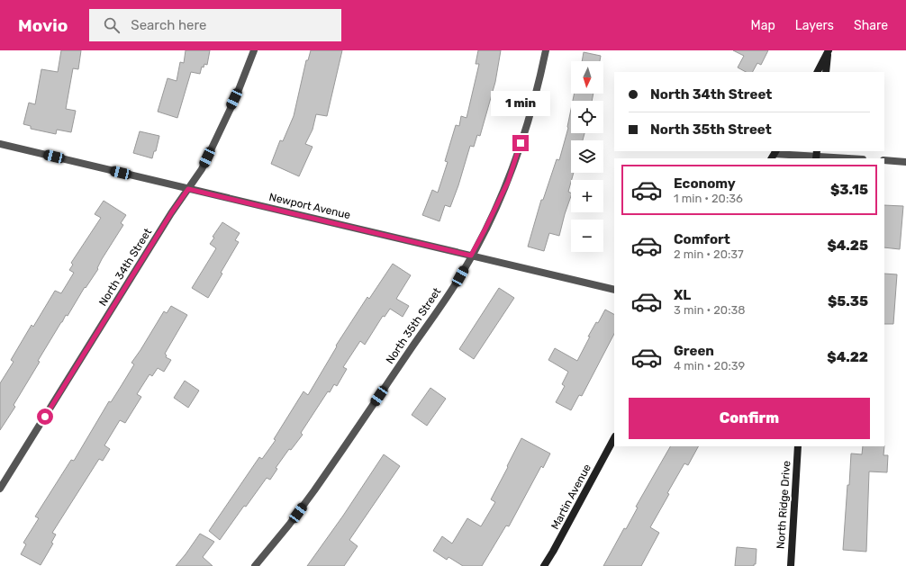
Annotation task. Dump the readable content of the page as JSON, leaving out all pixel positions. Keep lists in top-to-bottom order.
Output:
{
  "streets": {
    "main road": ["Martin Avenue", "North Ridge Drive"],
    "street": ["Newport Avenue", "North 34th Street", "North 35th Street"]
  },
  "crossings": [
    ["Newport Avenue", "North 34th Street"],
    ["Newport Avenue", "North 35th Street"]
  ],
  "north": "bottom",
  "page": {
    "header": "Movio",
    "search": "Search here",
    "nav": ["Map", "Layers", "Share"],
    "map_buttons": ["+", "−"],
    "banner": ["North 34th Street", "North 35th Street"],
    "bubble": "1 min",
    "list": [
      {
        "name": "Economy",
        "note": "1 min · 20:36",
        "value": "$3.15"
      },
      {
        "name": "Comfort",
        "note": "2 min · 20:37",
        "value": "$4.25"
      },
      {
        "name": "XL",
        "note": "3 min · 20:38",
        "value": "$5.35"
      },
      {
        "name": "Green",
        "note": "4 min · 20:39",
        "value": "$4.22"
      }
    ],
    "buttons": "Confirm"
  }
}
